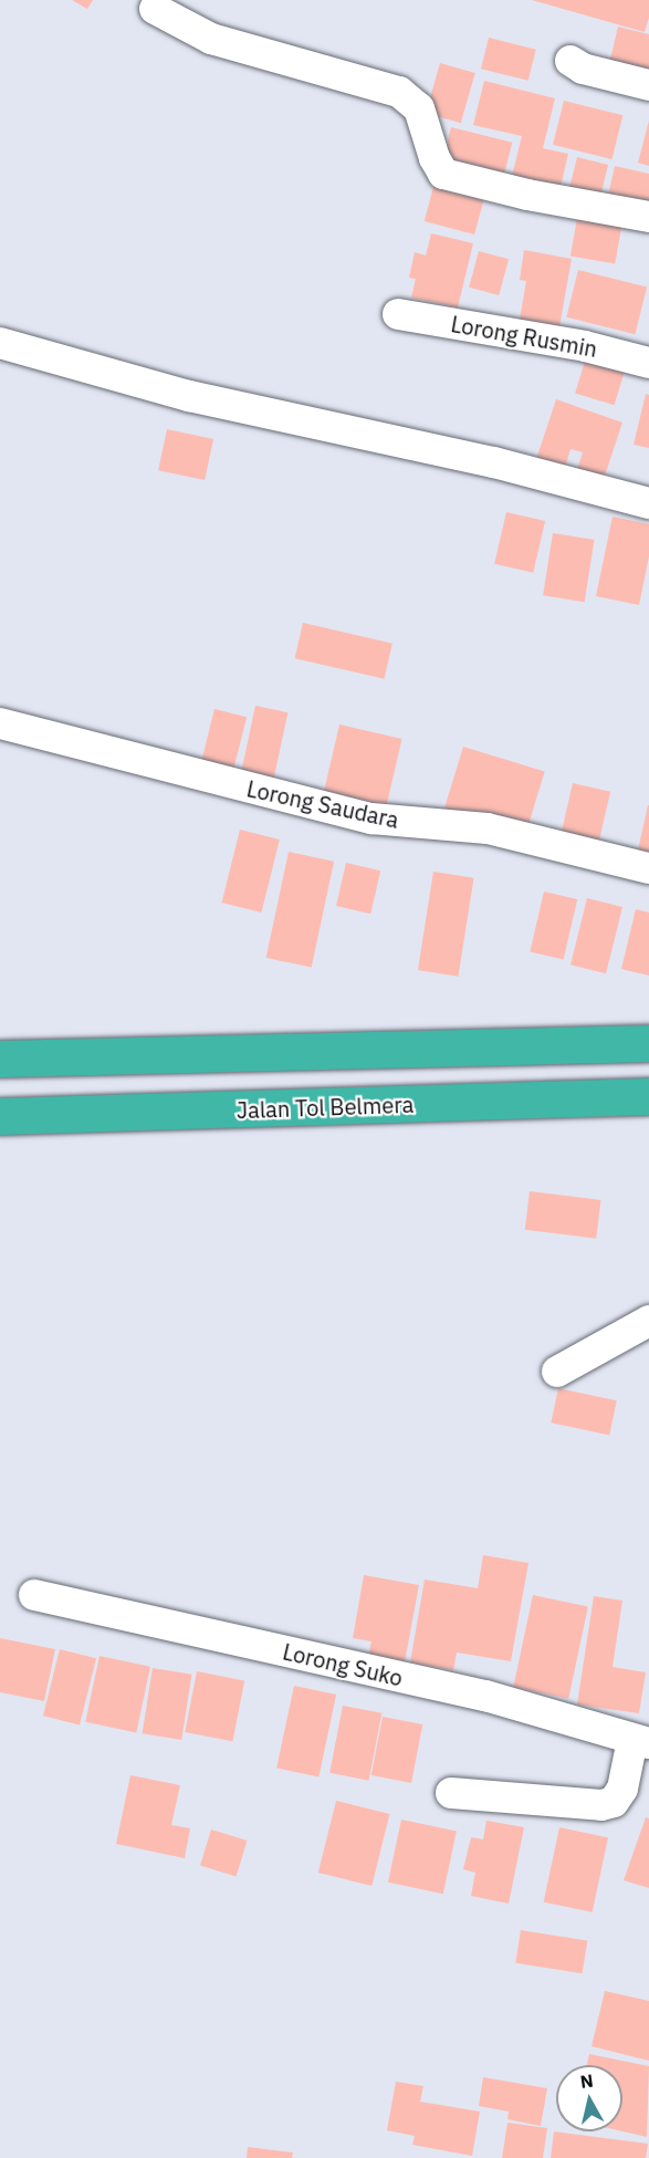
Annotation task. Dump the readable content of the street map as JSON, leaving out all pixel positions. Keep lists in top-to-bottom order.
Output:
{
  "streets": {
    "highway": ["Jalan Tol Belmera"],
    "street": ["Lorong Rusmin", "Lorong Saudara", "Lorong Suko"]
  },
  "north": "top"
}
